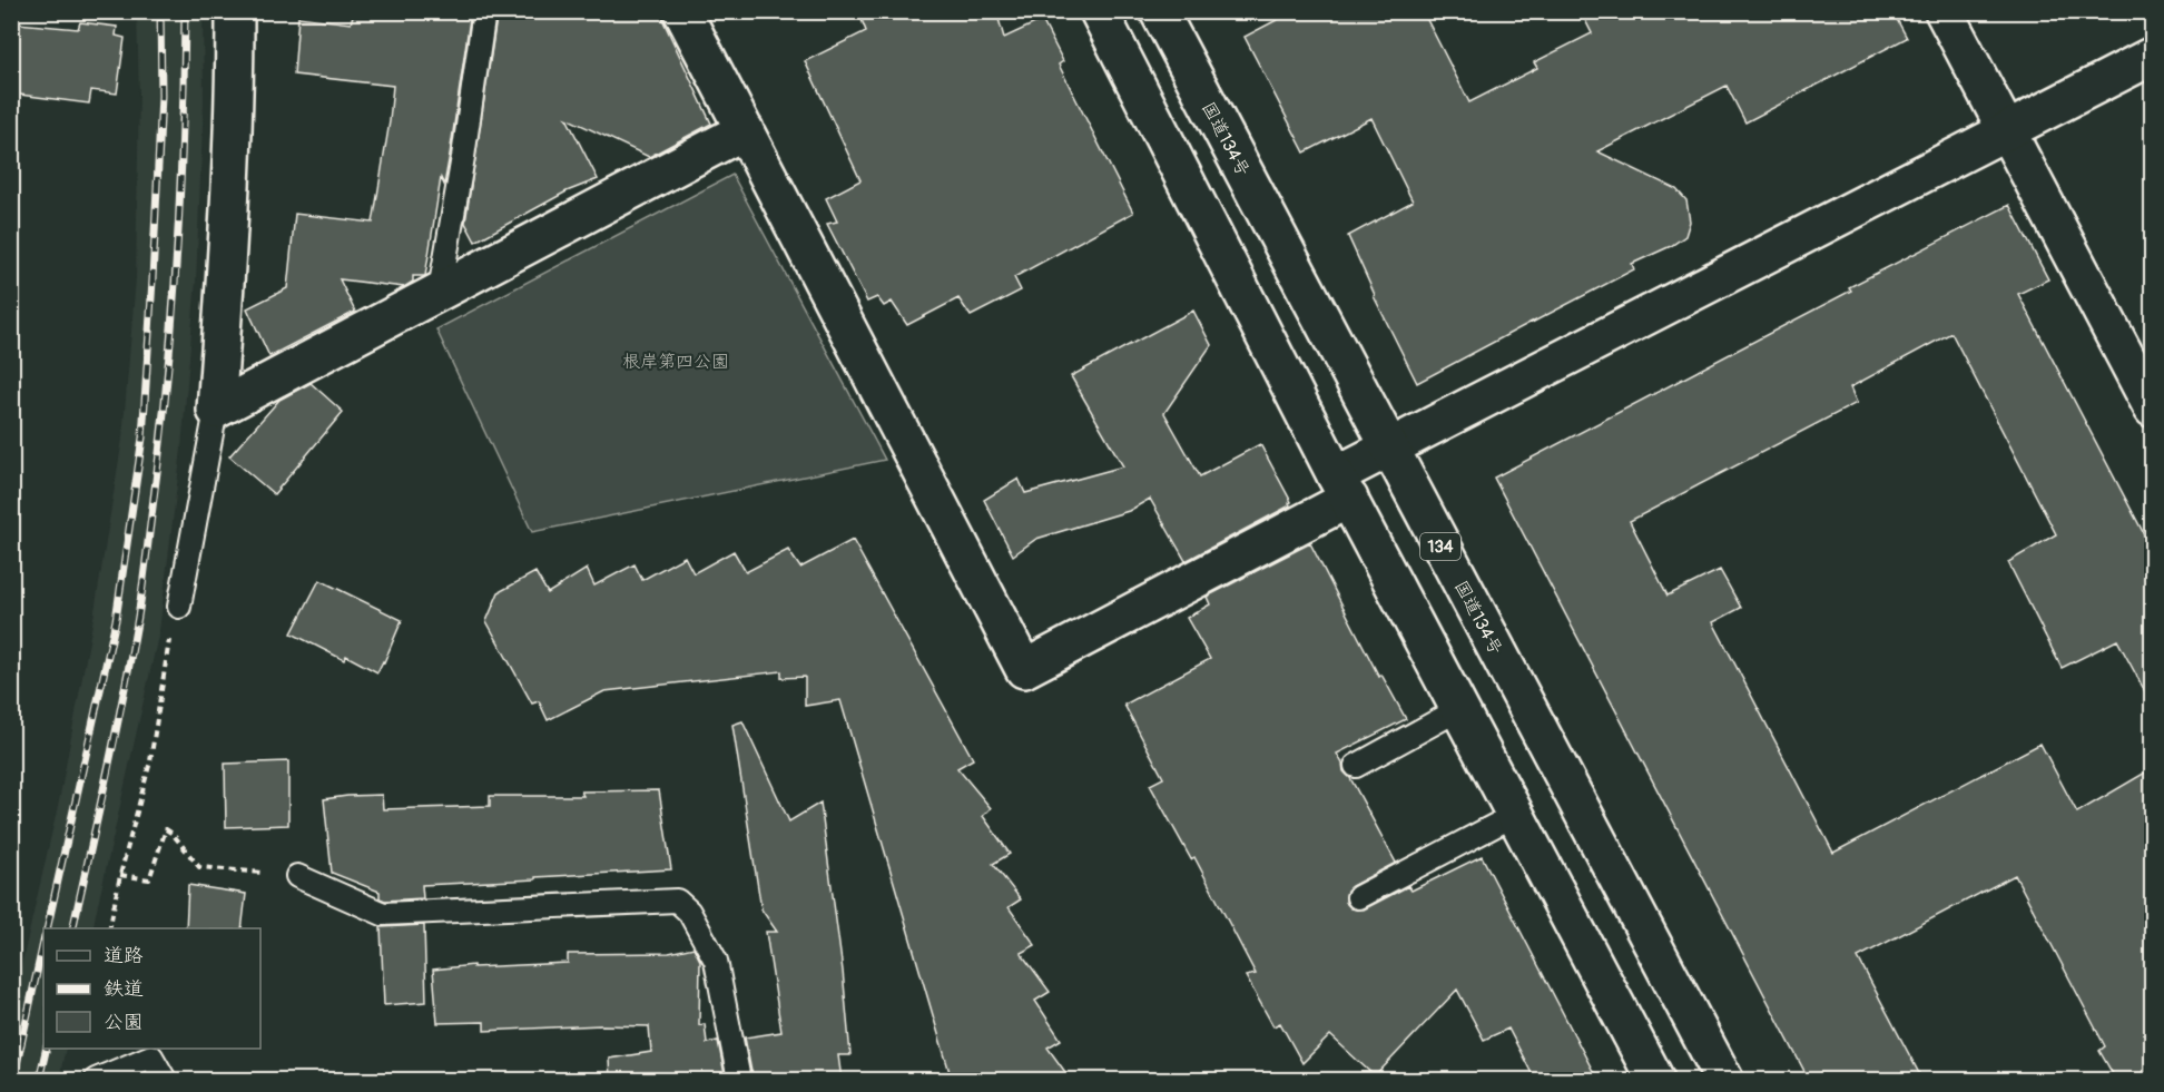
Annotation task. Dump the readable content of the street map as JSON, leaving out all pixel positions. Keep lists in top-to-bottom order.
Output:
{
  "streets": {
    "main road": ["国道134号", "134"]
  },
  "parks": ["根岸第四公園"],
  "legend": ["道路", "鉄道", "公園"]
}
